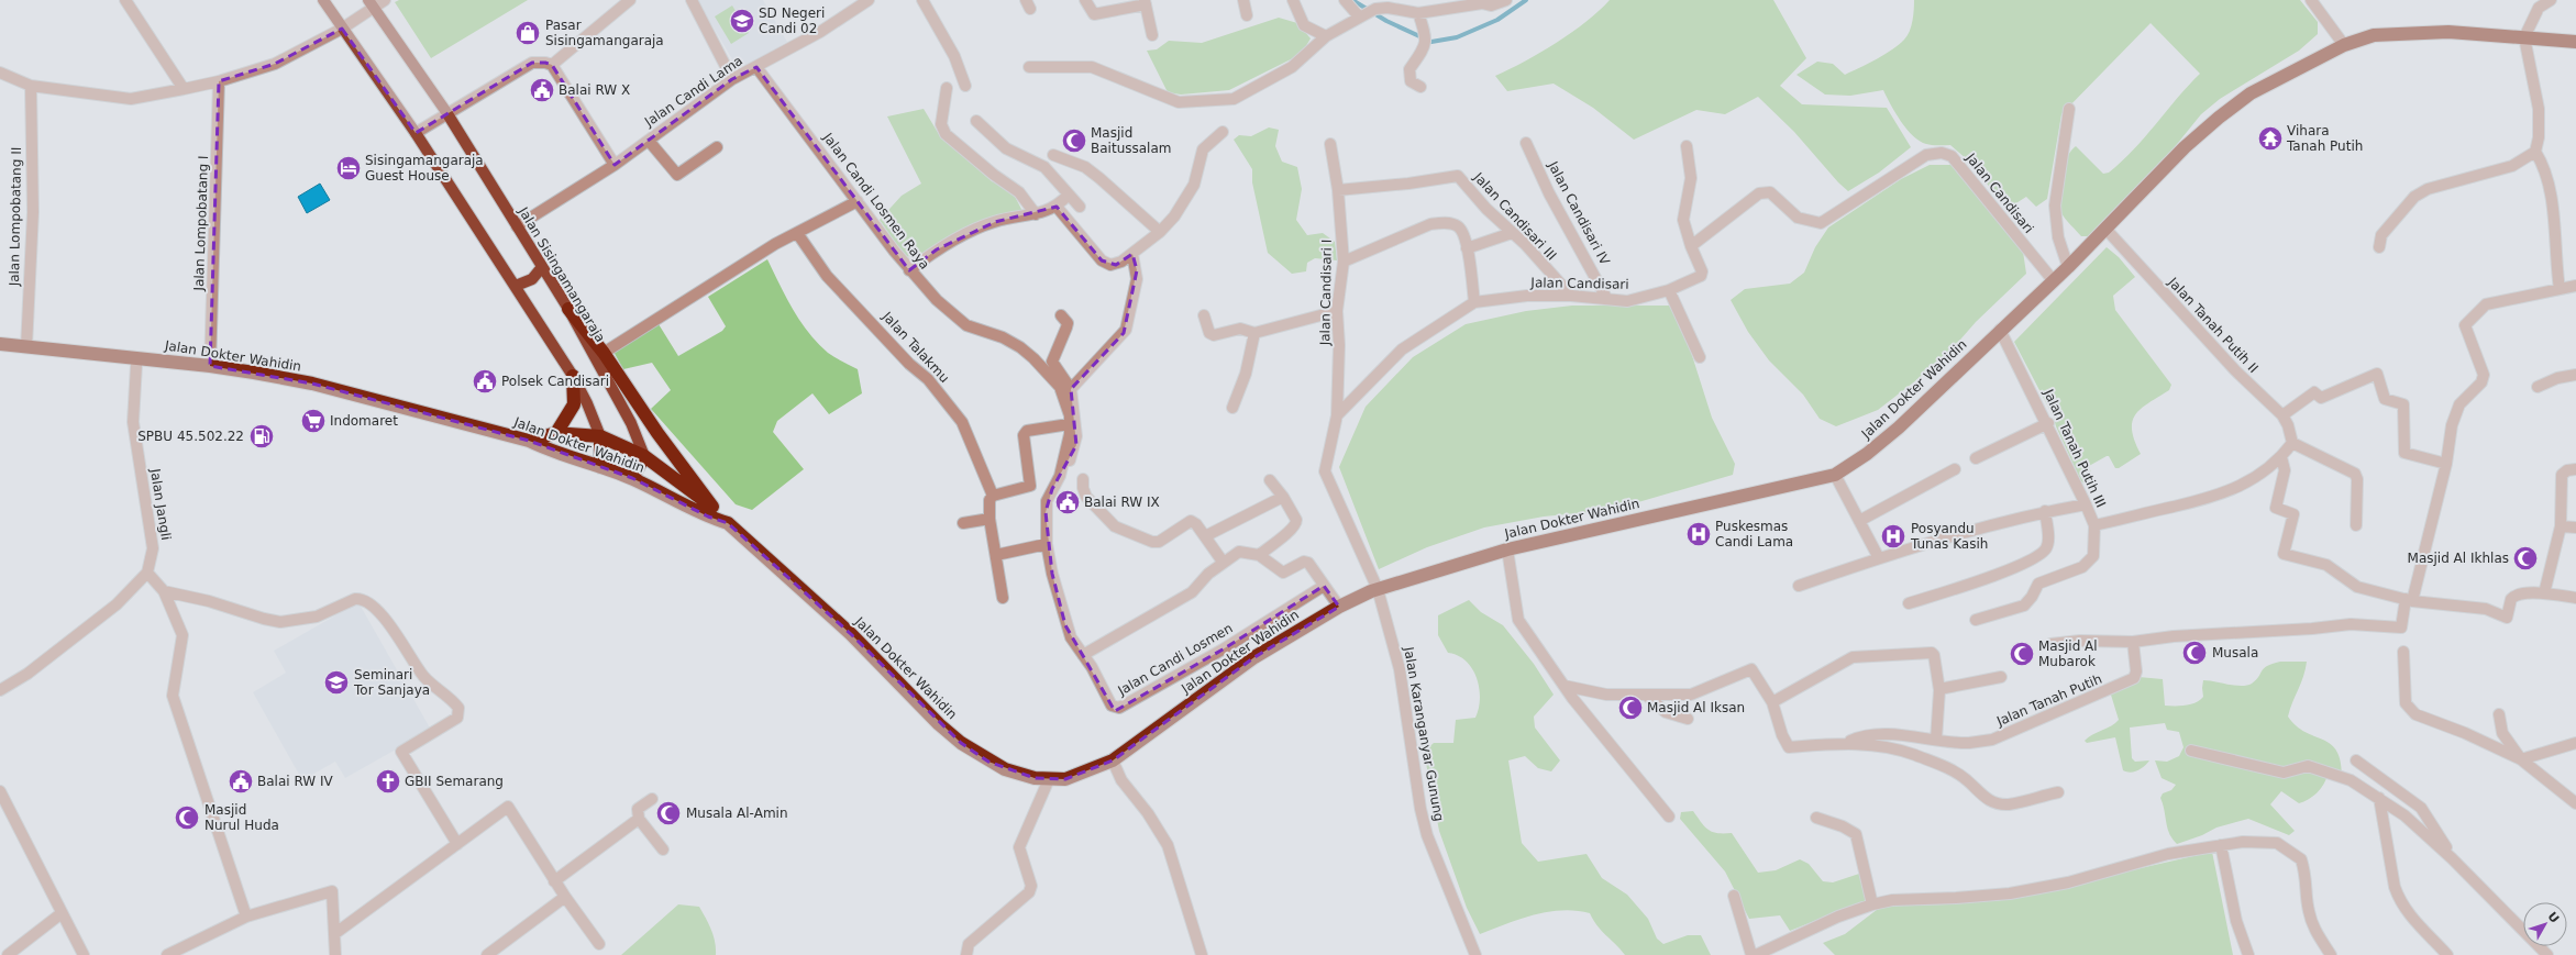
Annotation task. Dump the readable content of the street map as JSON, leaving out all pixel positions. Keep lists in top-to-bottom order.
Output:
{
  "streets": {
    "highway": ["Jalan Dokter Wahidin"],
    "main road": ["Jalan Sisingamangaraja"],
    "street": [
      "Jalan Candi Lama",
      "Jalan Candisari",
      "Jalan Candi Losmen Raya",
      "Jalan Candisari IV",
      "Jalan Lompobatang II",
      "Jalan Candisari III",
      "Jalan Lompobatang I",
      "Jalan Candisari I",
      "Jalan Tanah Putih II",
      "Jalan Talakmu",
      "Jalan Tanah Putih III",
      "Jalan Jangli",
      "Jalan Candi Losmen",
      "Jalan Tanah Putih",
      "Jalan Karanganyar Gunung"
    ]
  },
  "crossings": [
    ["Jalan Candi Lama", "Jalan Candi Losmen Raya"],
    ["Jalan Candi Lama", "Jalan Sisingamangaraja"],
    ["Jalan Candisari", "Jalan Candisari IV"],
    ["Jalan Candisari", "Jalan Candisari III"],
    ["Jalan Candisari", "Jalan Candisari I"],
    ["Jalan Candisari", "Jalan Dokter Wahidin"],
    ["Jalan Candi Losmen Raya", "Jalan Candi Losmen"],
    ["Jalan Lompobatang II", "Jalan Dokter Wahidin"],
    ["Jalan Candisari III", "Jalan Candisari I"],
    ["Jalan Lompobatang I", "Jalan Dokter Wahidin"],
    ["Jalan Tanah Putih II", "Jalan Dokter Wahidin"],
    ["Jalan Tanah Putih II", "Jalan Tanah Putih III"],
    ["Jalan Dokter Wahidin", "Jalan Tanah Putih III"],
    ["Jalan Dokter Wahidin", "Jalan Jangli"],
    ["Jalan Dokter Wahidin", "Jalan Karanganyar Gunung"]
  ],
  "places": {
    "school or university": ["SD Negeri Candi 02", "Seminari Tor Sanjaya"],
    "shop": ["Pasar Sisingamangaraja"],
    "public building": [
      "Balai RW X",
      "Polsek Candisari",
      "Balai RW IX",
      "Balai RW IV"
    ],
    "temple": ["Vihara Tanah Putih"],
    "mosque": [
      "Masjid Baitussalam",
      "Masjid Al Ikhlas",
      "Musala",
      "Masjid Al Mubarok",
      "Masjid Al Iksan",
      "Musala Al-Amin",
      "Masjid Nurul Huda"
    ],
    "hotel": ["Sisingamangaraja Guest House"],
    "supermarket": ["Indomaret"],
    "fuel station": ["SPBU 45.502.22"],
    "hospital": ["Puskesmas Candi Lama", "Posyandu Tunas Kasih"],
    "church": ["GBII Semarang"]
  },
  "north": "top right"
}
